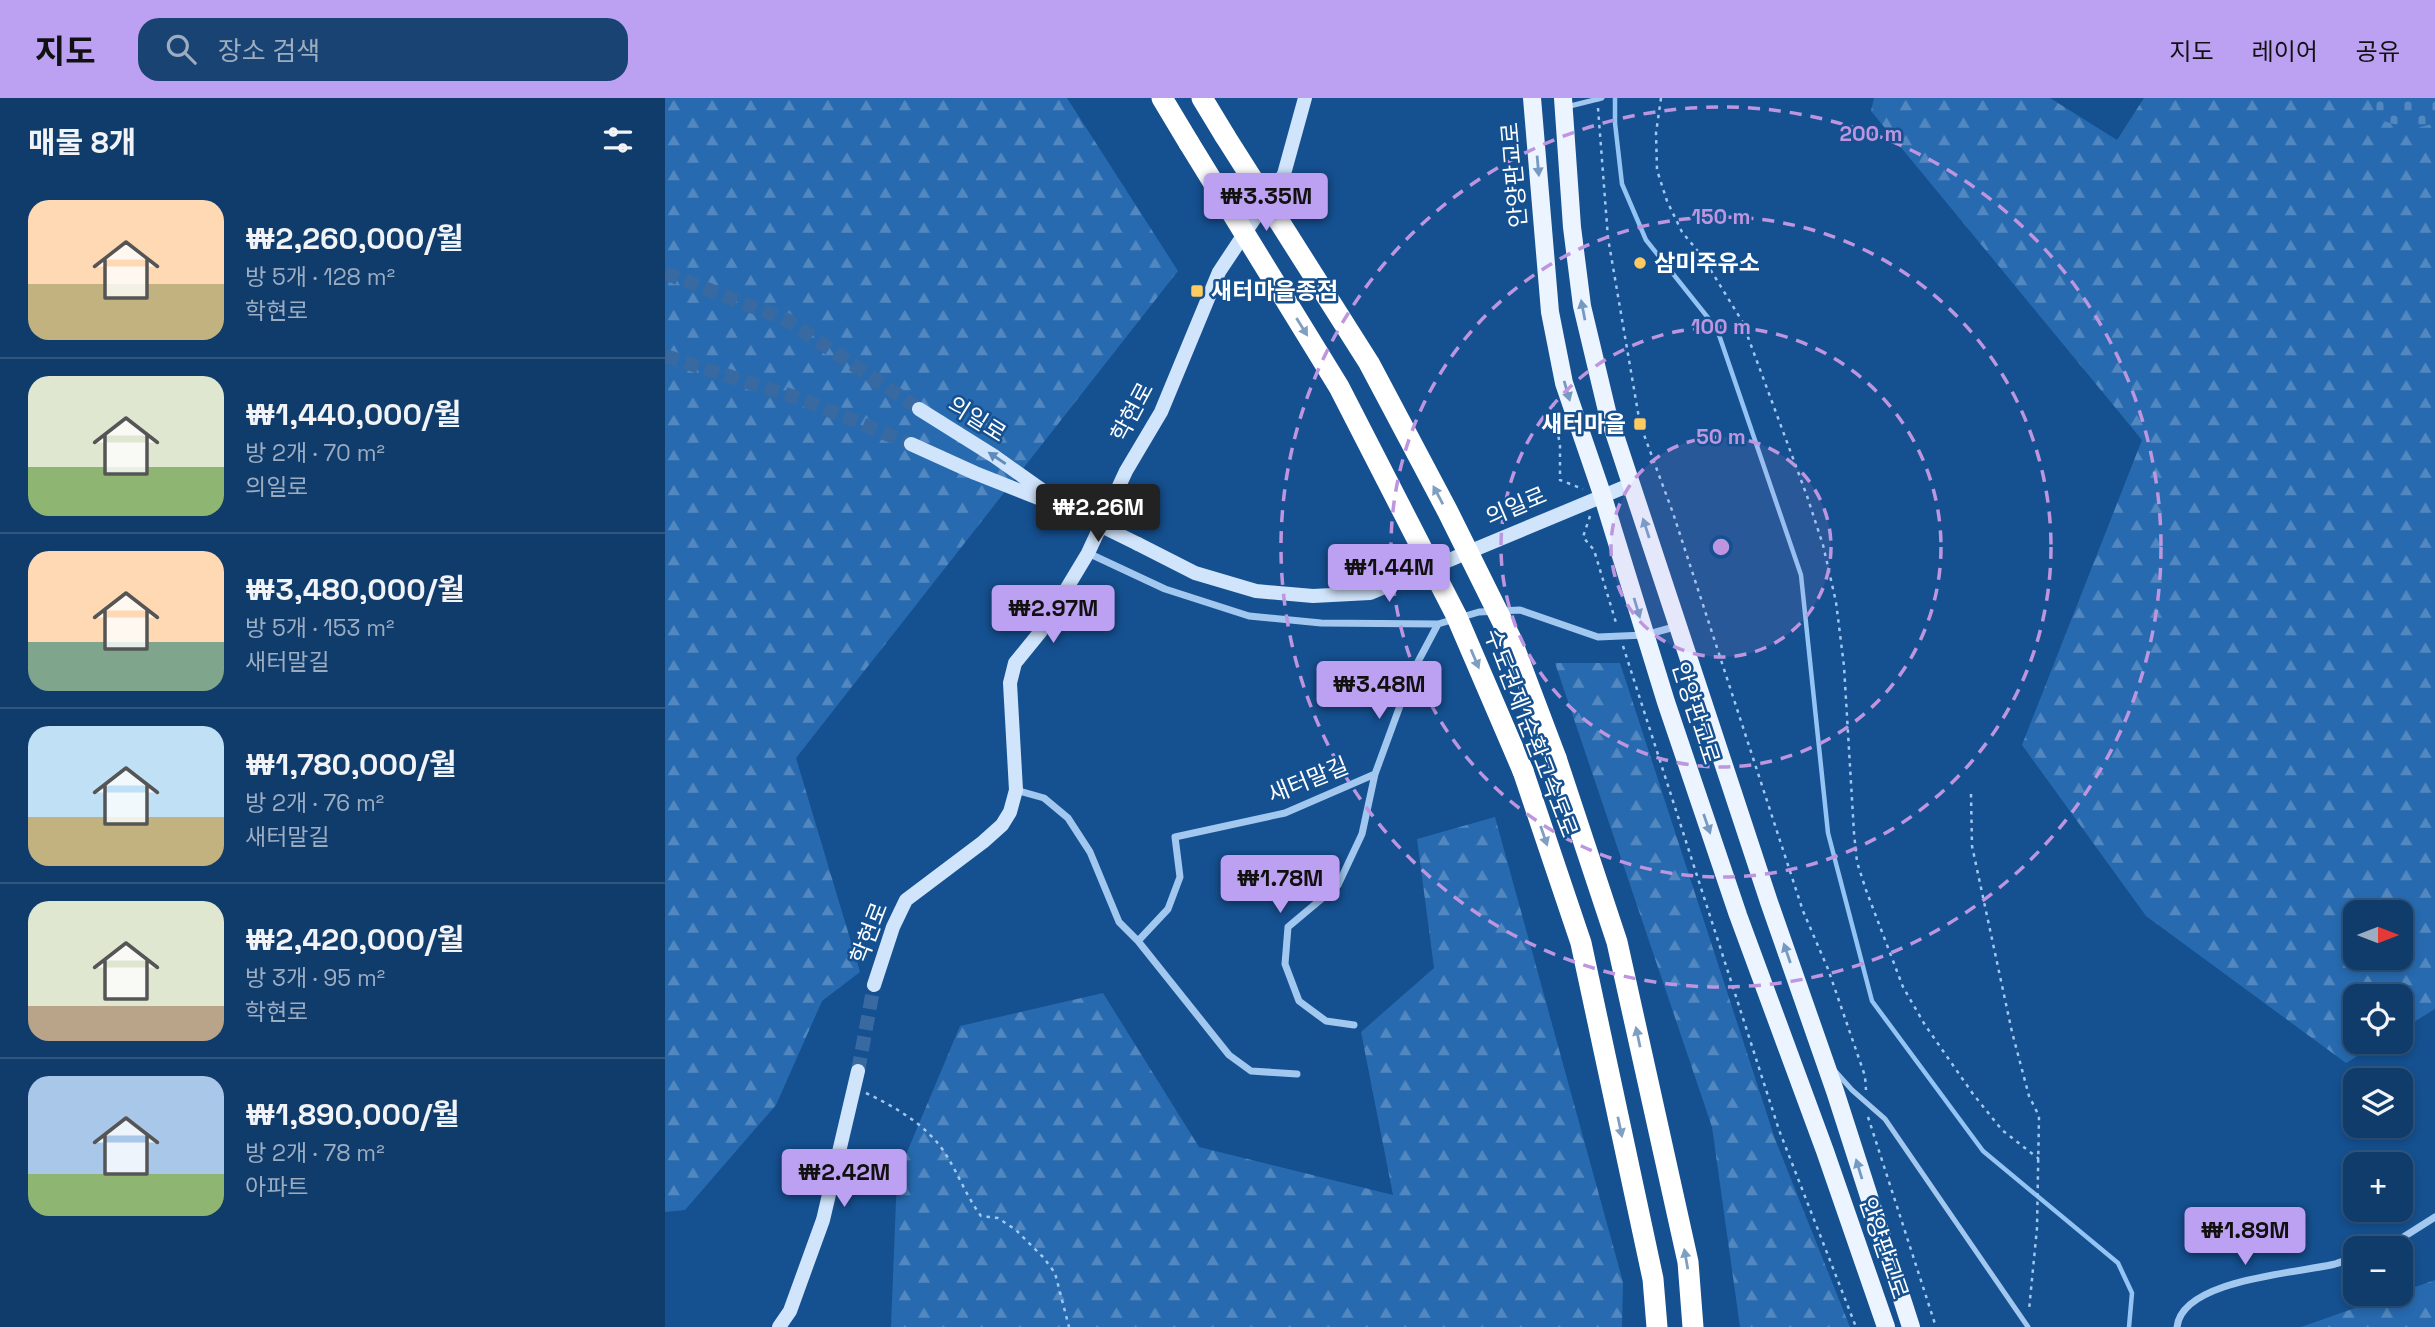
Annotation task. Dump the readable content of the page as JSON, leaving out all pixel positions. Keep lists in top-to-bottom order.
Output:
{
  "streets": {
    "highway": ["수도권제1순환고속도로"],
    "main road": ["안양판교로"],
    "street": ["학현로", "의일로", "새터말길"]
  },
  "crossings": [
    ["안양판교로", "의일로"]
  ],
  "places": {
    "other": ["삼미주유소"],
    "transit": ["새터마을종점", "새터마을"]
  },
  "north": "right",
  "page": {
    "header": "지도",
    "search": "장소 검색",
    "nav": ["지도", "레이어", "공유"],
    "heading": "매물 8개",
    "price": [
      "₩3.35M",
      "₩2.26M",
      "₩1.44M",
      "₩2.97M",
      "₩3.48M",
      "₩1.78M",
      "₩2.42M",
      "₩1.89M"
    ],
    "list": [
      {
        "name": "₩2,260,000/월",
        "note": "방 5개 · 128 m² · 학현로"
      },
      {
        "name": "₩1,440,000/월",
        "note": "방 2개 · 70 m² · 의일로"
      },
      {
        "name": "₩3,480,000/월",
        "note": "방 5개 · 153 m² · 새터말길"
      },
      {
        "name": "₩1,780,000/월",
        "note": "방 2개 · 76 m² · 새터말길"
      },
      {
        "name": "₩2,420,000/월",
        "note": "방 3개 · 95 m² · 학현로"
      },
      {
        "name": "₩1,890,000/월",
        "note": "방 2개 · 78 m² · 아파트"
      }
    ],
    "map_buttons": ["+", "−"]
  },
  "rings": [
    "200 m",
    "150 m",
    "100 m",
    "50 m"
  ]
}
